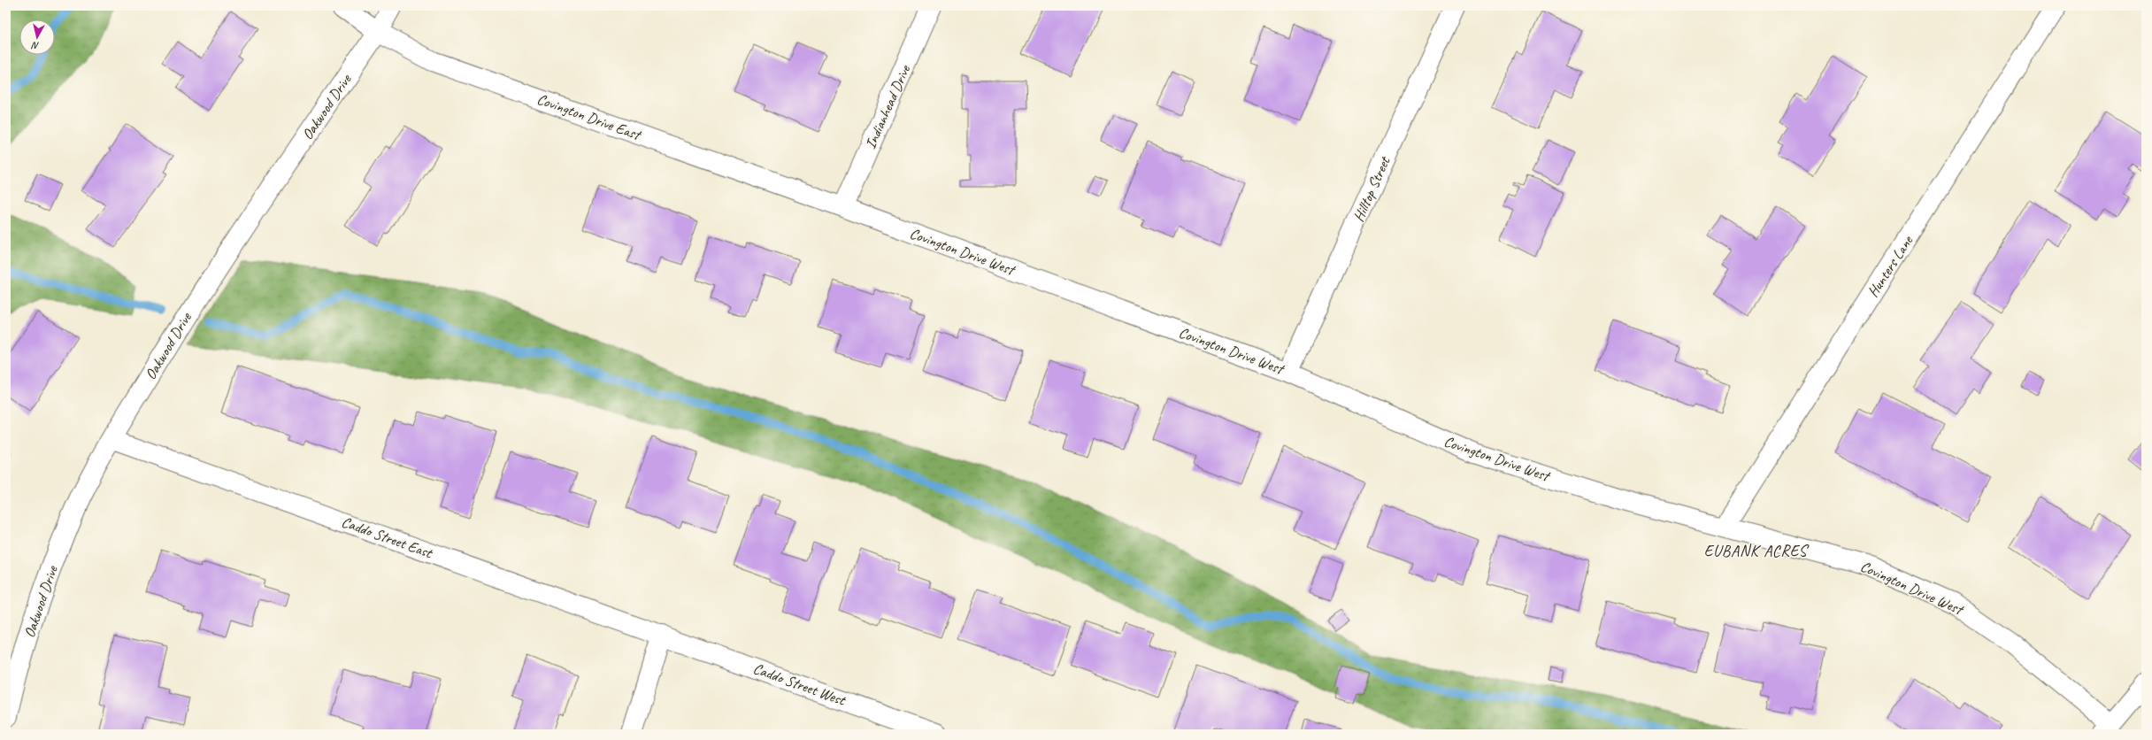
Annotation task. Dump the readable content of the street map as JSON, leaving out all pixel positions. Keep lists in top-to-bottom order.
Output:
{
  "streets": {
    "street": [
      "Oakwood Drive",
      "Indianhead Drive",
      "Covington Drive East",
      "Hilltop Street",
      "Covington Drive West",
      "Hunters Lane",
      "Caddo Street East",
      "Caddo Street West"
    ]
  },
  "crossings": [
    ["Oakwood Drive", "Covington Drive East"],
    ["Oakwood Drive", "Caddo Street East"],
    ["Indianhead Drive", "Covington Drive East"],
    ["Indianhead Drive", "Covington Drive West"],
    ["Covington Drive East", "Covington Drive West"],
    ["Hilltop Street", "Covington Drive West"],
    ["Covington Drive West", "Hunters Lane"],
    ["Caddo Street East", "Caddo Street West"]
  ],
  "districts": ["EUBANK ACRES"],
  "north": "bottom"
}
